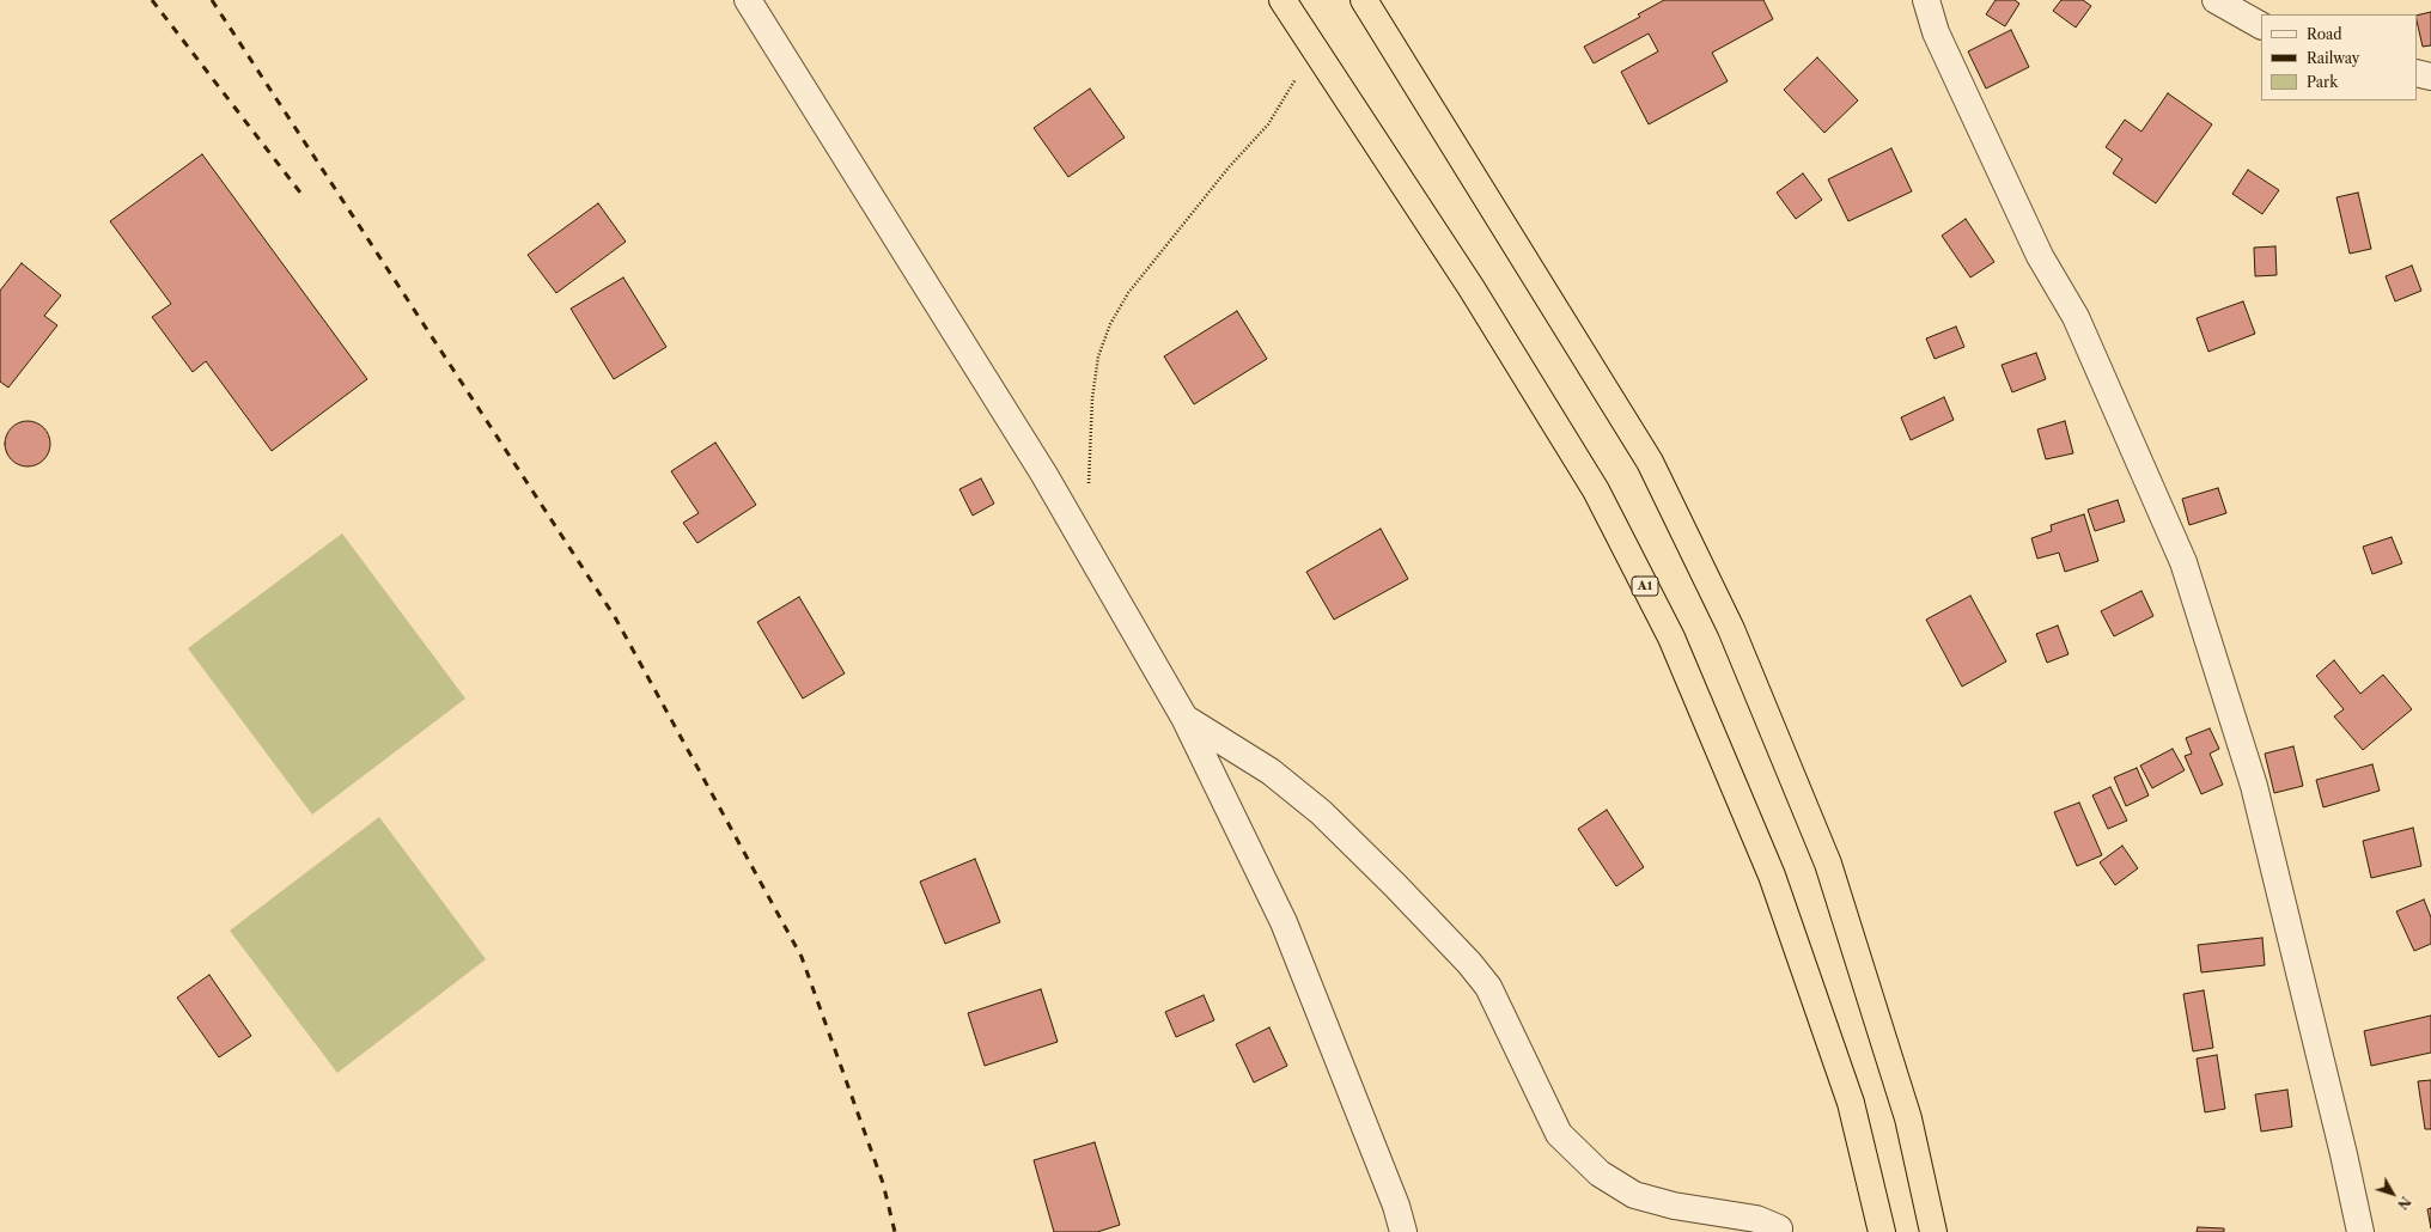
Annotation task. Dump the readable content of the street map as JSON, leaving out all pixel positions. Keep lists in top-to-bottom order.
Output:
{
  "streets": {
    "highway": ["A1"]
  },
  "legend": ["Road", "Railway", "Park"],
  "north": "bottom right"
}
